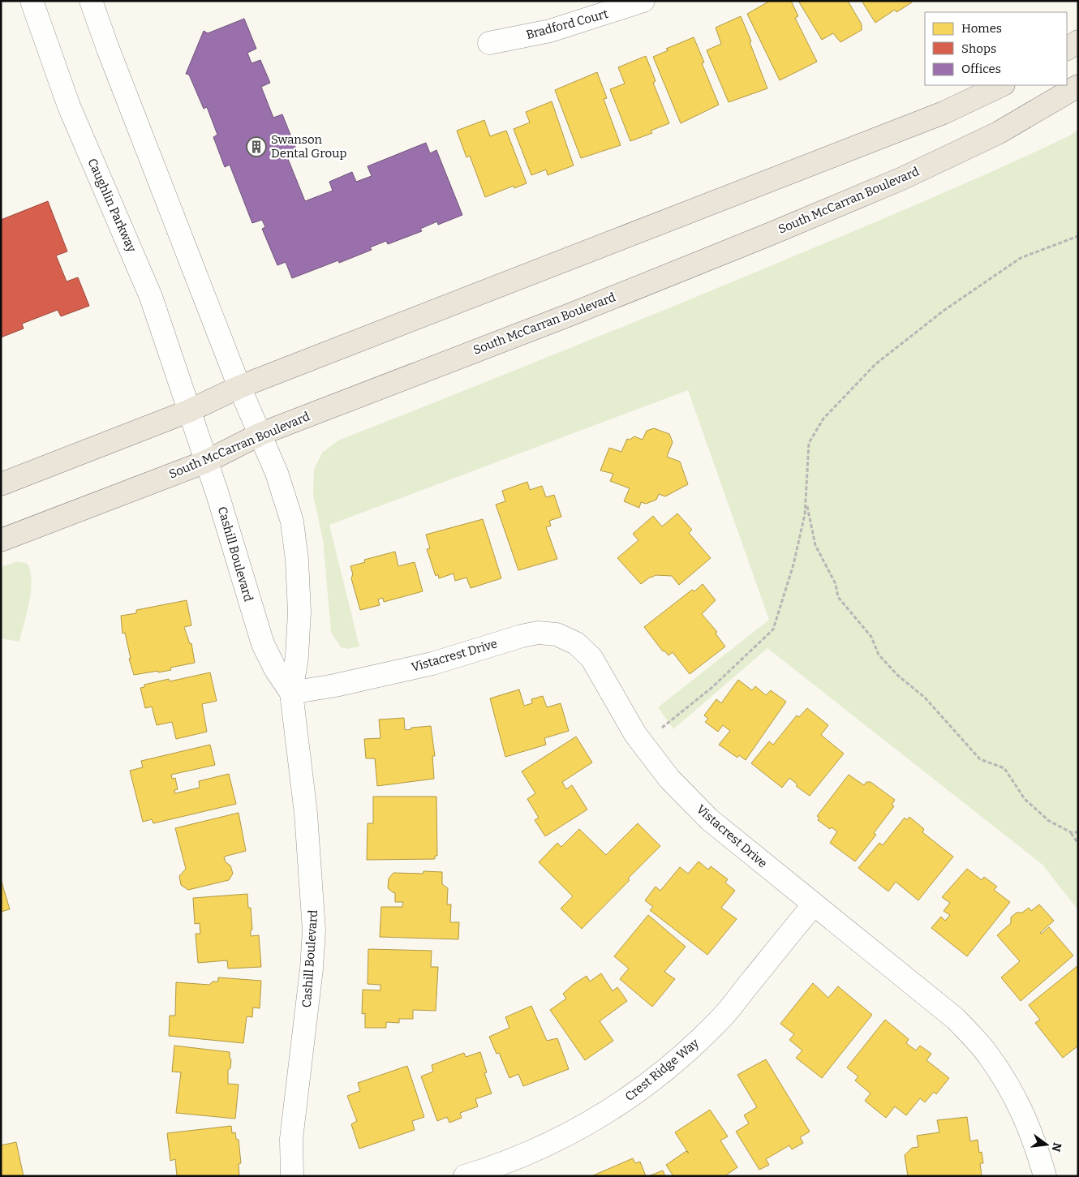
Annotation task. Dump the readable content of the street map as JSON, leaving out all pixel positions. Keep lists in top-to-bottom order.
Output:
{
  "streets": {
    "main road": ["South McCarran Boulevard"],
    "street": [
      "Bradford Court",
      "Caughlin Parkway",
      "Cashill Boulevard",
      "Vistacrest Drive",
      "Crest Ridge Way"
    ]
  },
  "crossings": [
    ["South McCarran Boulevard", "Cashill Boulevard"],
    ["Caughlin Parkway", "Cashill Boulevard"],
    ["Cashill Boulevard", "Vistacrest Drive"],
    ["Vistacrest Drive", "Crest Ridge Way"]
  ],
  "places": {
    "building": ["Swanson Dental Group"]
  },
  "legend": ["Homes", "Shops", "Offices"],
  "north": "right"
}
